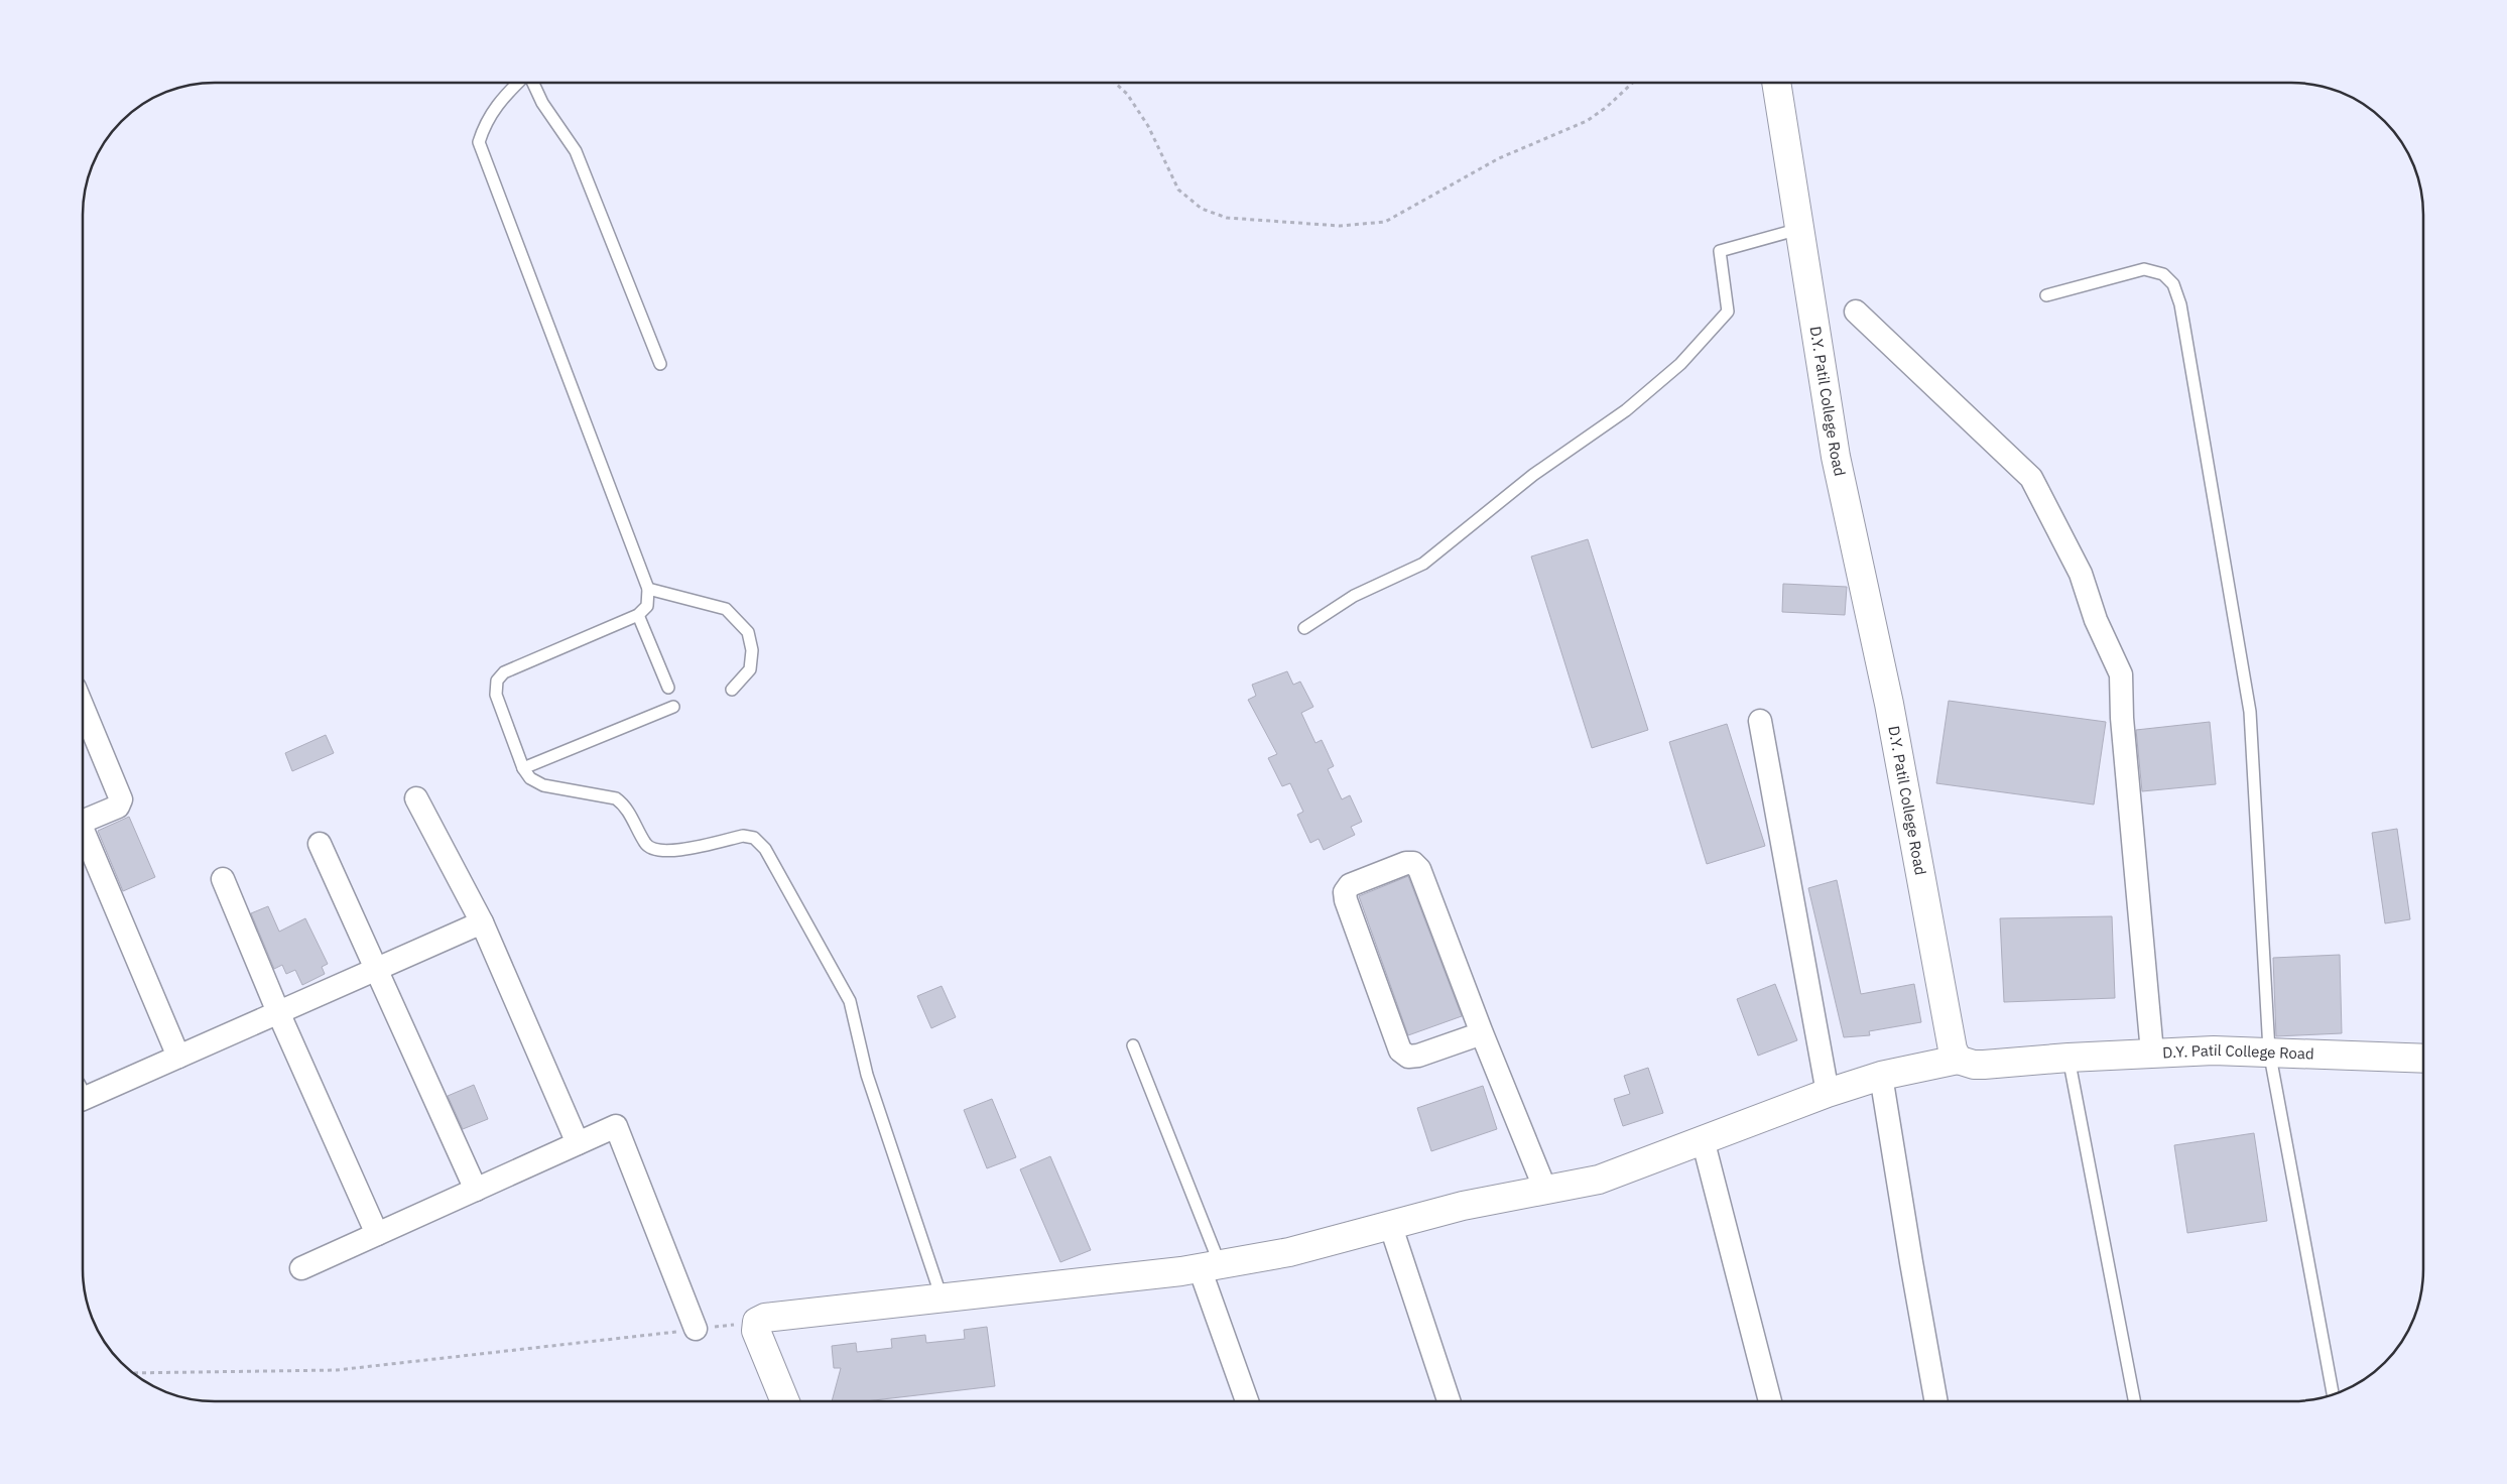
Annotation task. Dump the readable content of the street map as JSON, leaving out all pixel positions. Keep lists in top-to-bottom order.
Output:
{
  "streets": {
    "street": ["D.Y. Patil College Road"]
  }
}
